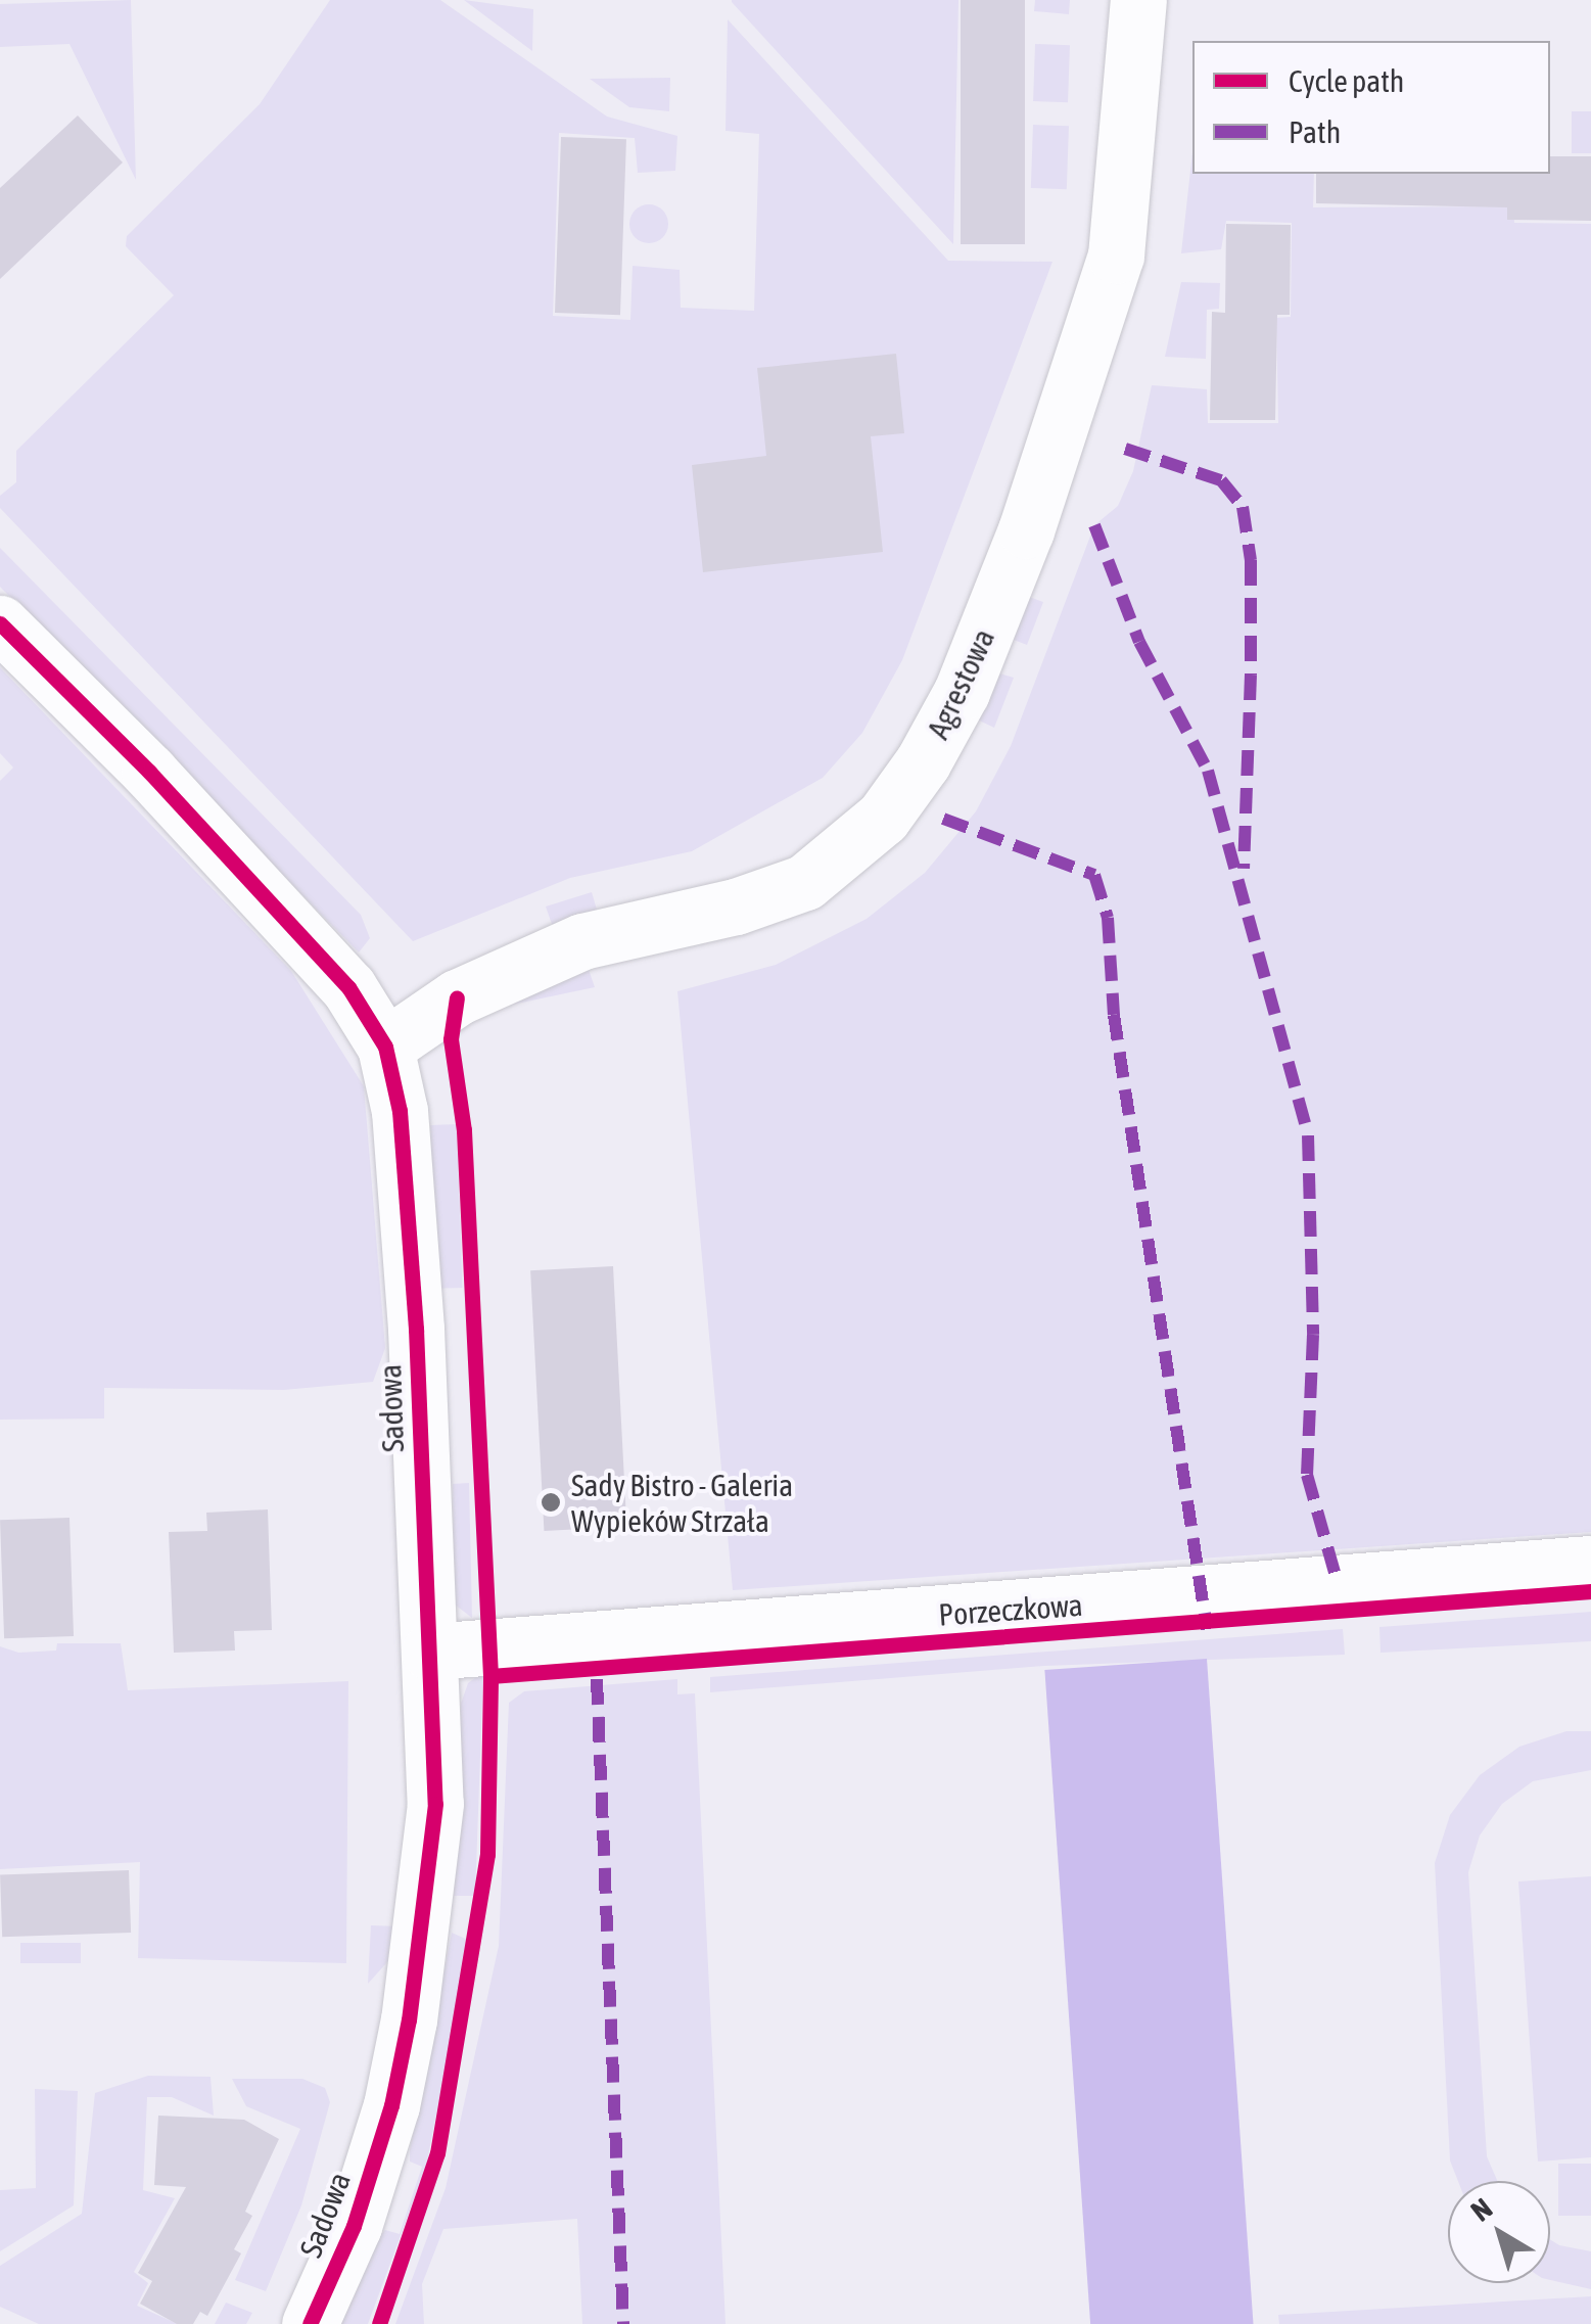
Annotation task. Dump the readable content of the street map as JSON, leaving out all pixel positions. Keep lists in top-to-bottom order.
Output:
{
  "streets": {
    "street": ["Agrestowa", "Sadowa", "Porzeczkowa"]
  },
  "crossings": [
    ["Agrestowa", "Sadowa"],
    ["Sadowa", "Porzeczkowa"]
  ],
  "places": ["Sady Bistro - Galeria Wypieków Strzała"],
  "legend": ["Cycle path", "Path"],
  "north": "top left"
}
